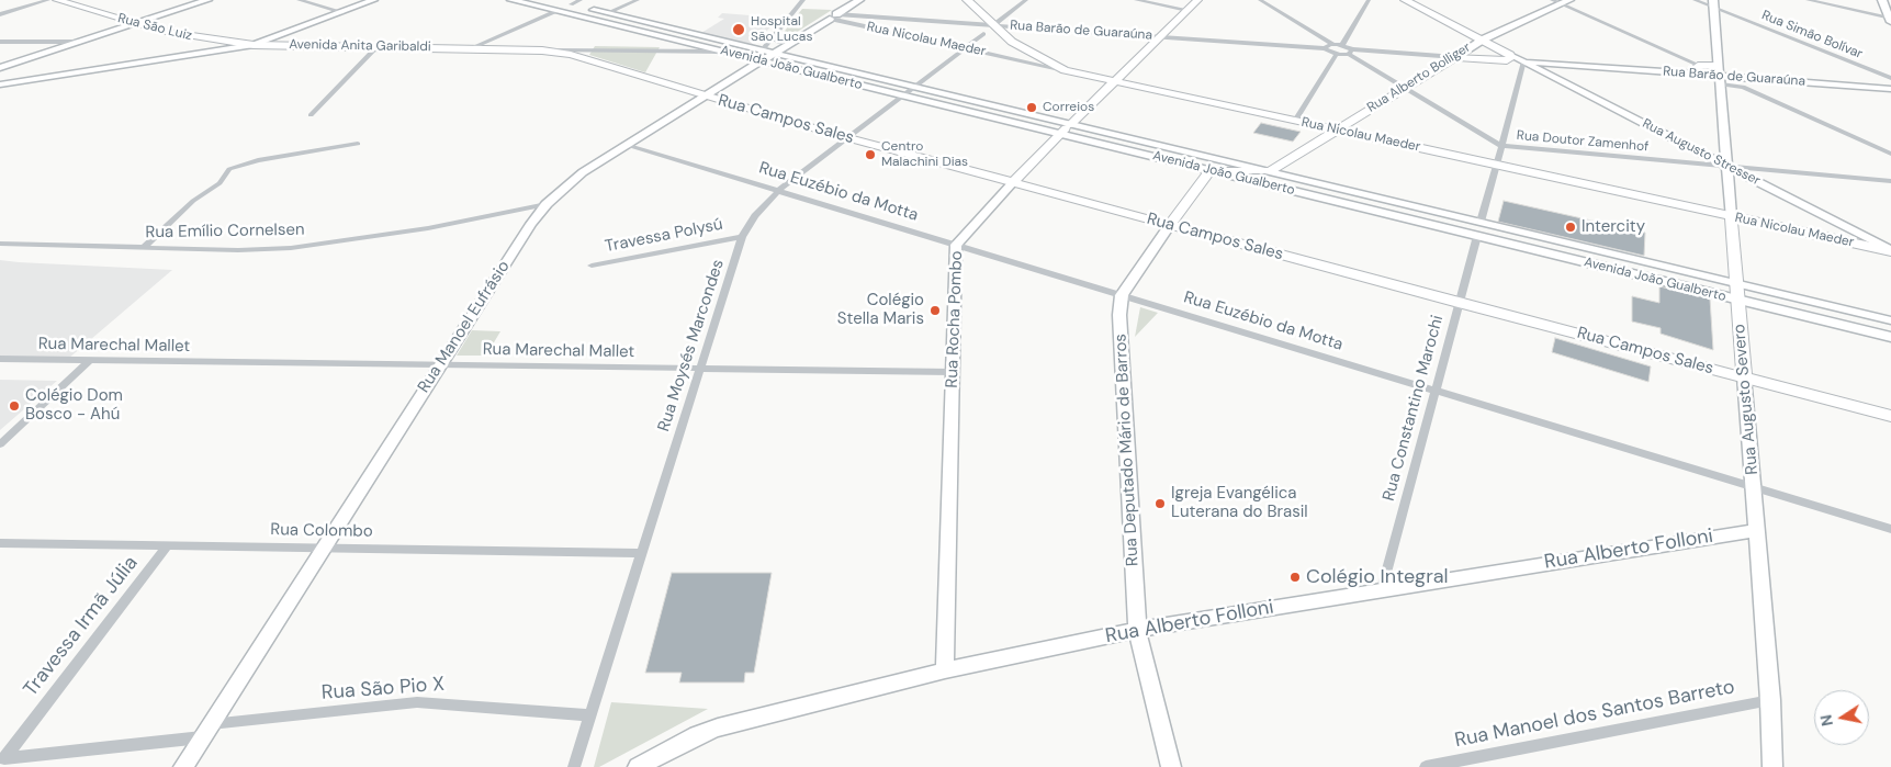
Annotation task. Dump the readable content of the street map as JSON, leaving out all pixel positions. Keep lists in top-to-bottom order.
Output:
{
  "streets": {
    "main road": [
      "Rua São Luiz",
      "Rua Barão de Guaraúna",
      "Rua Nicolau Maeder",
      "Avenida Anita Garibaldi",
      "Rua Alberto Bolliger",
      "Rua Campos Sales",
      "Rua Rocha Pombo",
      "Rua Augusto Severo"
    ],
    "street": [
      "Rua Simão Bolívar",
      "Avenida João Gualberto",
      "Rua Doutor Zamenhof",
      "Rua Augusto Stresser",
      "Rua Euzébio da Motta",
      "Rua Emílio Cornelsen",
      "Travessa Polysú",
      "Rua Manoel Eufrásio",
      "Rua Marechal Mallet",
      "Rua Moysés Marcondes",
      "Rua Constantino Marochi",
      "Rua Deputado Mário de Barros",
      "Rua Colombo",
      "Rua Alberto Folloni",
      "Travessa Irmã Júlia",
      "Rua São Pio X",
      "Rua Manoel dos Santos Barreto"
    ]
  },
  "crossings": [
    ["Rua São Luiz", "Avenida Anita Garibaldi"],
    ["Rua Barão de Guaraúna", "Rua Nicolau Maeder"],
    ["Rua Barão de Guaraúna", "Rua Alberto Bolliger"],
    ["Rua Barão de Guaraúna", "Rua Augusto Stresser"],
    ["Rua Barão de Guaraúna", "Rua Rocha Pombo"],
    ["Rua Barão de Guaraúna", "Rua Manoel Eufrásio"],
    ["Rua Barão de Guaraúna", "Rua Augusto Severo"],
    ["Rua Simão Bolívar", "Rua Augusto Severo"],
    ["Rua Nicolau Maeder", "Rua Alberto Bolliger"],
    ["Rua Nicolau Maeder", "Rua Augusto Stresser"],
    ["Rua Nicolau Maeder", "Rua Rocha Pombo"],
    ["Rua Nicolau Maeder", "Rua Manoel Eufrásio"],
    ["Rua Nicolau Maeder", "Rua Moysés Marcondes"],
    ["Rua Nicolau Maeder", "Rua Augusto Severo"],
    ["Avenida Anita Garibaldi", "Avenida João Gualberto"],
    ["Avenida Anita Garibaldi", "Rua Campos Sales"],
    ["Avenida João Gualberto", "Rua Alberto Bolliger"],
    ["Avenida João Gualberto", "Rua Rocha Pombo"],
    ["Avenida João Gualberto", "Rua Manoel Eufrásio"],
    ["Avenida João Gualberto", "Rua Moysés Marcondes"],
    ["Avenida João Gualberto", "Rua Augusto Severo"],
    ["Avenida João Gualberto", "Rua Constantino Marochi"],
    ["Rua Campos Sales", "Rua Rocha Pombo"],
    ["Rua Campos Sales", "Rua Manoel Eufrásio"],
    ["Rua Campos Sales", "Rua Moysés Marcondes"],
    ["Rua Campos Sales", "Rua Augusto Severo"],
    ["Rua Campos Sales", "Rua Constantino Marochi"],
    ["Rua Doutor Zamenhof", "Rua Augusto Stresser"],
    ["Rua Doutor Zamenhof", "Rua Augusto Severo"],
    ["Rua Augusto Stresser", "Rua Augusto Severo"],
    ["Rua Euzébio da Motta", "Rua Rocha Pombo"],
    ["Rua Euzébio da Motta", "Rua Manoel Eufrásio"],
    ["Rua Euzébio da Motta", "Rua Moysés Marcondes"],
    ["Rua Euzébio da Motta", "Rua Augusto Severo"],
    ["Rua Euzébio da Motta", "Rua Constantino Marochi"],
    ["Rua Euzébio da Motta", "Rua Deputado Mário de Barros"],
    ["Rua Emílio Cornelsen", "Rua Manoel Eufrásio"],
    ["Travessa Polysú", "Rua Moysés Marcondes"],
    ["Rua Rocha Pombo", "Rua Marechal Mallet"],
    ["Rua Rocha Pombo", "Rua Alberto Folloni"],
    ["Rua Manoel Eufrásio", "Rua Marechal Mallet"],
    ["Rua Manoel Eufrásio", "Rua Colombo"],
    ["Rua Manoel Eufrásio", "Rua São Pio X"],
    ["Rua Marechal Mallet", "Rua Moysés Marcondes"],
    ["Rua Moysés Marcondes", "Rua Colombo"],
    ["Rua Moysés Marcondes", "Rua São Pio X"],
    ["Rua Augusto Severo", "Rua Alberto Folloni"],
    ["Rua Augusto Severo", "Rua Manoel dos Santos Barreto"],
    ["Rua Constantino Marochi", "Rua Alberto Folloni"],
    ["Rua Deputado Mário de Barros", "Rua Alberto Folloni"],
    ["Rua Colombo", "Travessa Irmã Júlia"],
    ["Travessa Irmã Júlia", "Rua São Pio X"]
  ],
  "places": [
    "Hospital São Lucas",
    "Correios",
    "Centro Malachini Dias",
    "Intercity",
    "Colégio Stella Maris",
    "Colégio Dom Bosco - Ahú",
    "Igreja Evangélica Luterana do Brasil",
    "Colégio Integral"
  ],
  "north": "left"
}
